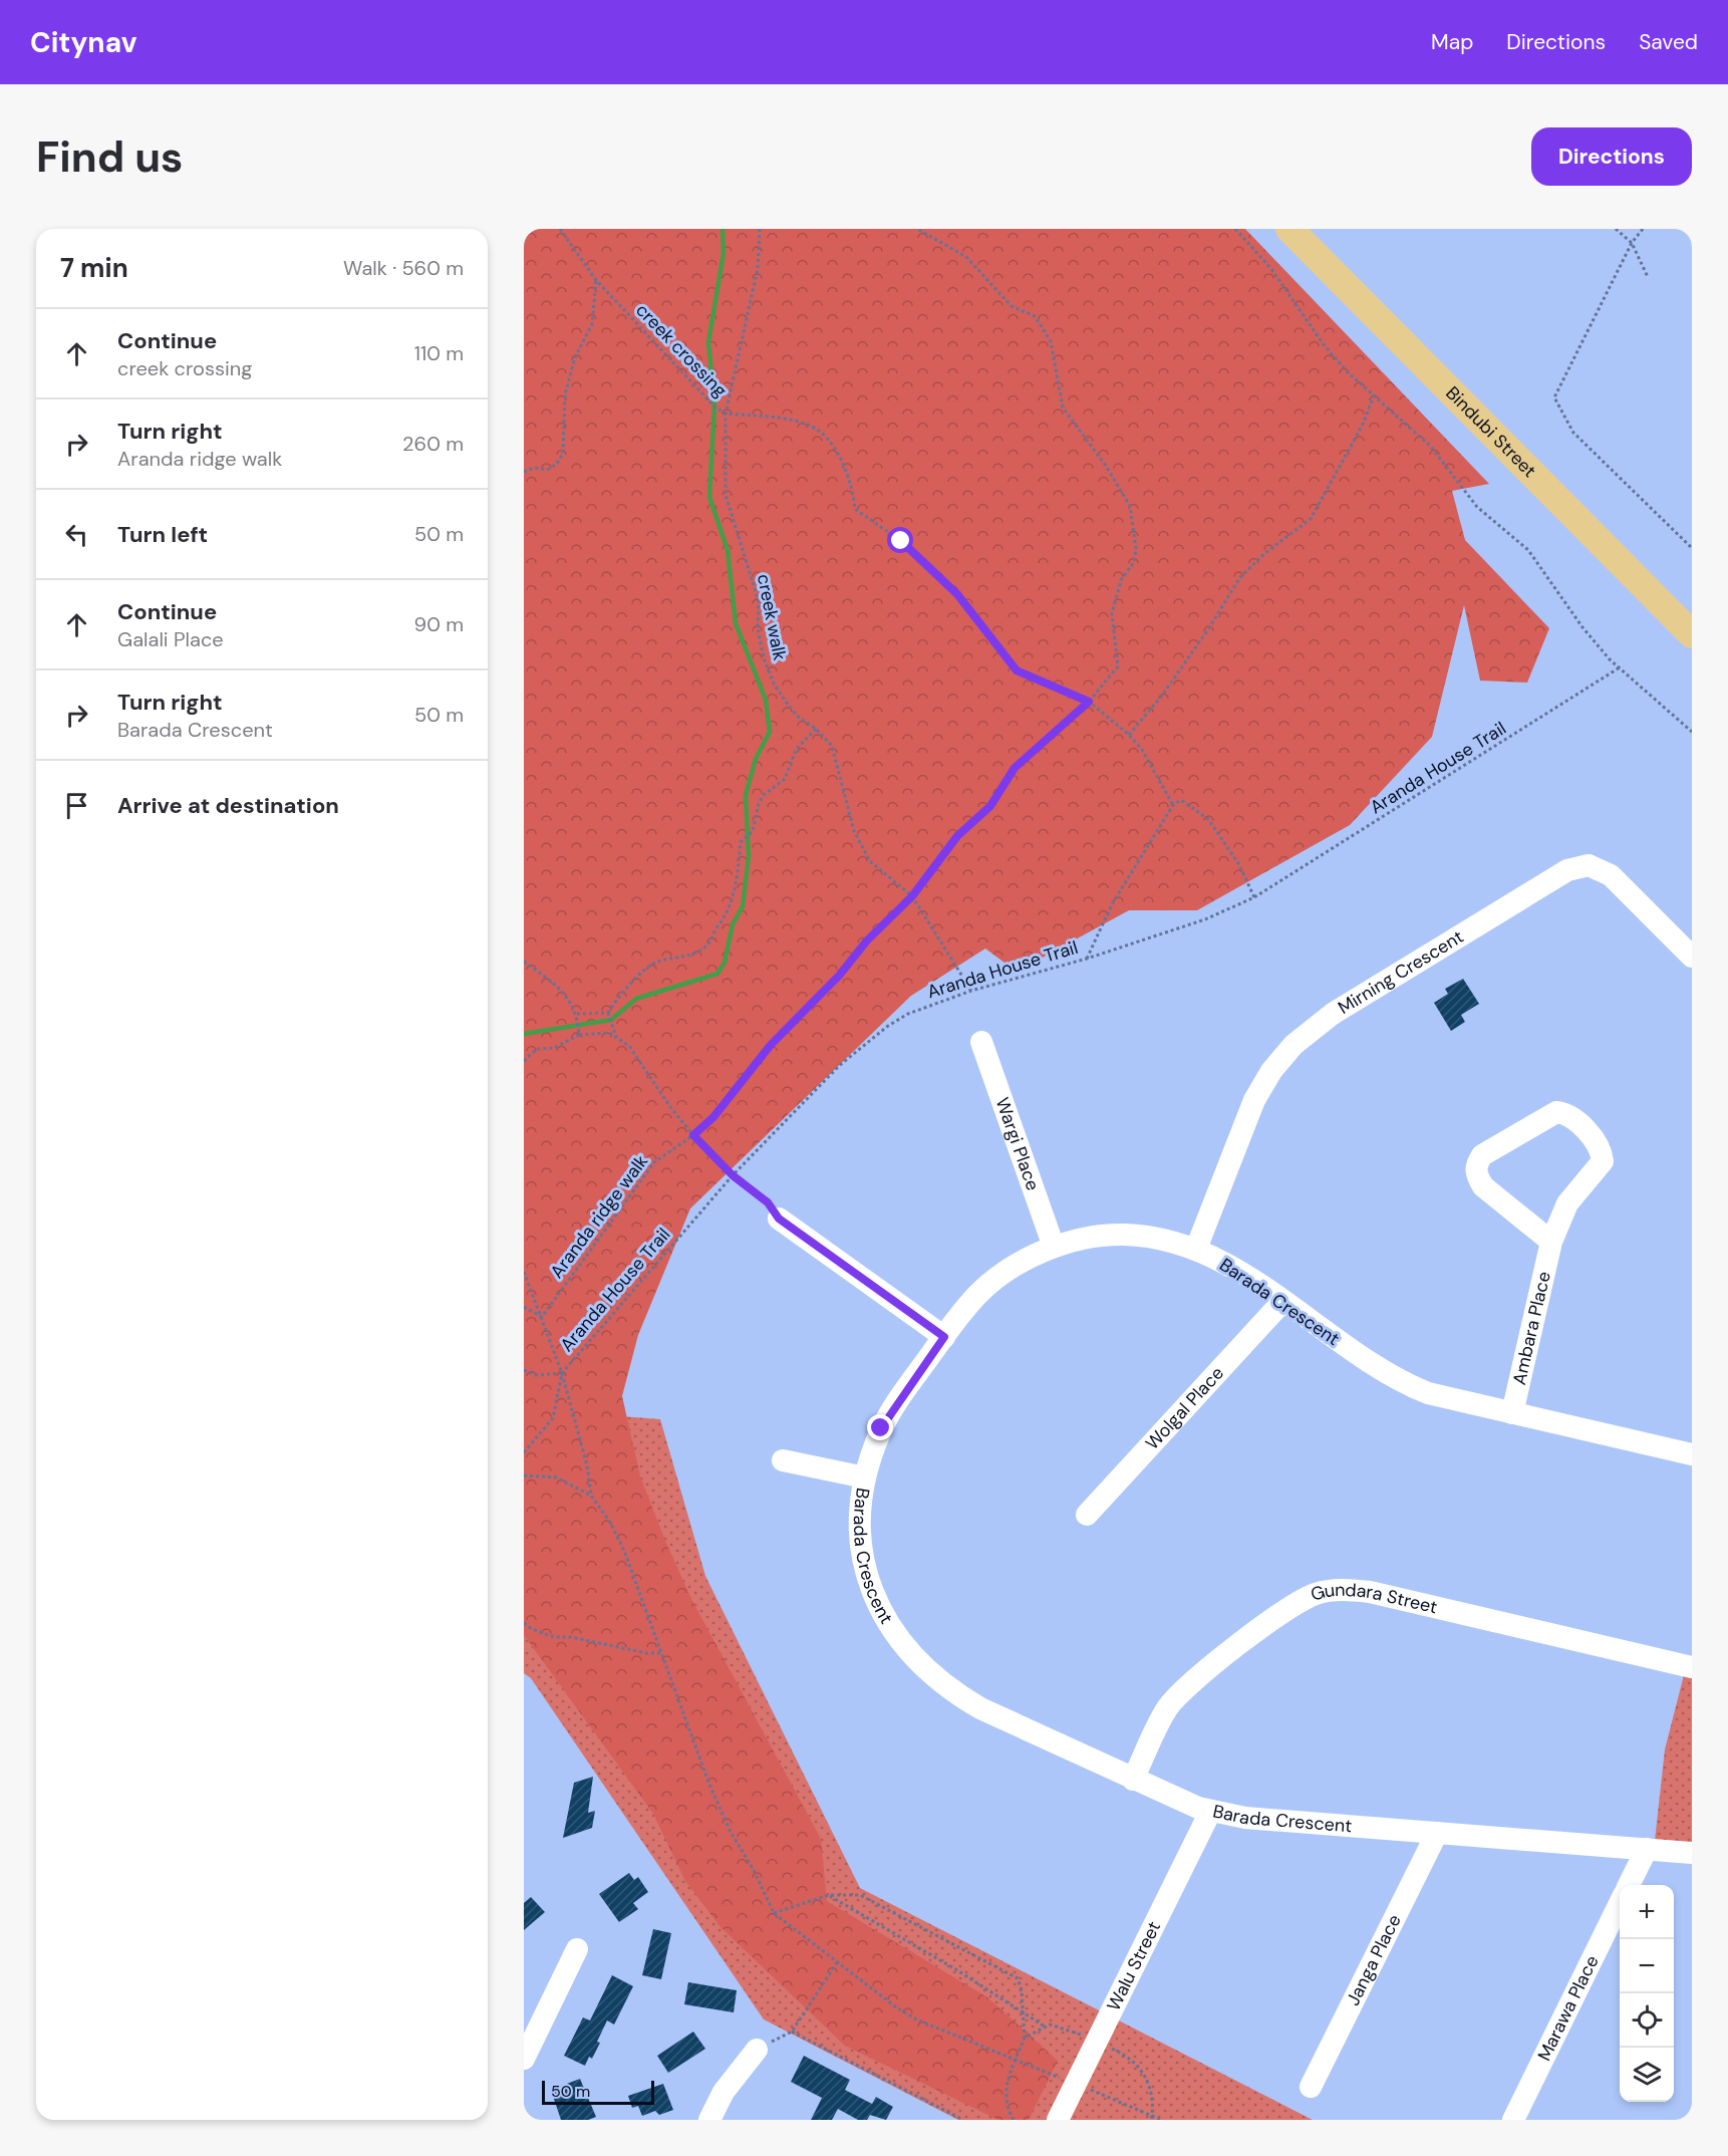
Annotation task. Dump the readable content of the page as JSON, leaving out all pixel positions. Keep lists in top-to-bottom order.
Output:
{
  "streets": {
    "main road": ["Bindubi Street"],
    "street": [
      "Mirning Crescent",
      "Wargi Place",
      "Barada Crescent",
      "Ambara Place",
      "Wolgal Place",
      "Gundara Street",
      "Janga Place",
      "Walu Street",
      "Marawa Place"
    ],
    "path": [
      "creek crossing",
      "creek walk",
      "Aranda House Trail",
      "Aranda ridge walk"
    ]
  },
  "crossings": [
    ["creek crossing", "creek walk"],
    ["creek crossing", "Aranda ridge walk"],
    ["creek walk", "Aranda House Trail"],
    ["creek walk", "Aranda ridge walk"],
    ["Mirning Crescent", "Barada Crescent"],
    ["Wargi Place", "Barada Crescent"],
    ["Barada Crescent", "Ambara Place"],
    ["Barada Crescent", "Wolgal Place"],
    ["Barada Crescent", "Gundara Street"],
    ["Barada Crescent", "Janga Place"],
    ["Barada Crescent", "Walu Street"]
  ],
  "scale_bar": "50 m",
  "page": {
    "header": "Citynav",
    "nav": ["Map", "Directions", "Saved"],
    "buttons": "Directions",
    "title": "Find us",
    "heading": ["7 min", "Walk · 560 m"],
    "list": [
      ["Continue", "creek crossing", "110 m"],
      ["Turn right", "Aranda ridge walk", "260 m"],
      ["Turn left", "50 m"],
      ["Continue", "Galali Place", "90 m"],
      ["Turn right", "Barada Crescent", "50 m"],
      "Arrive at destination"
    ],
    "map_buttons": ["+", "−"],
    "scale": "50 m"
  }
}
